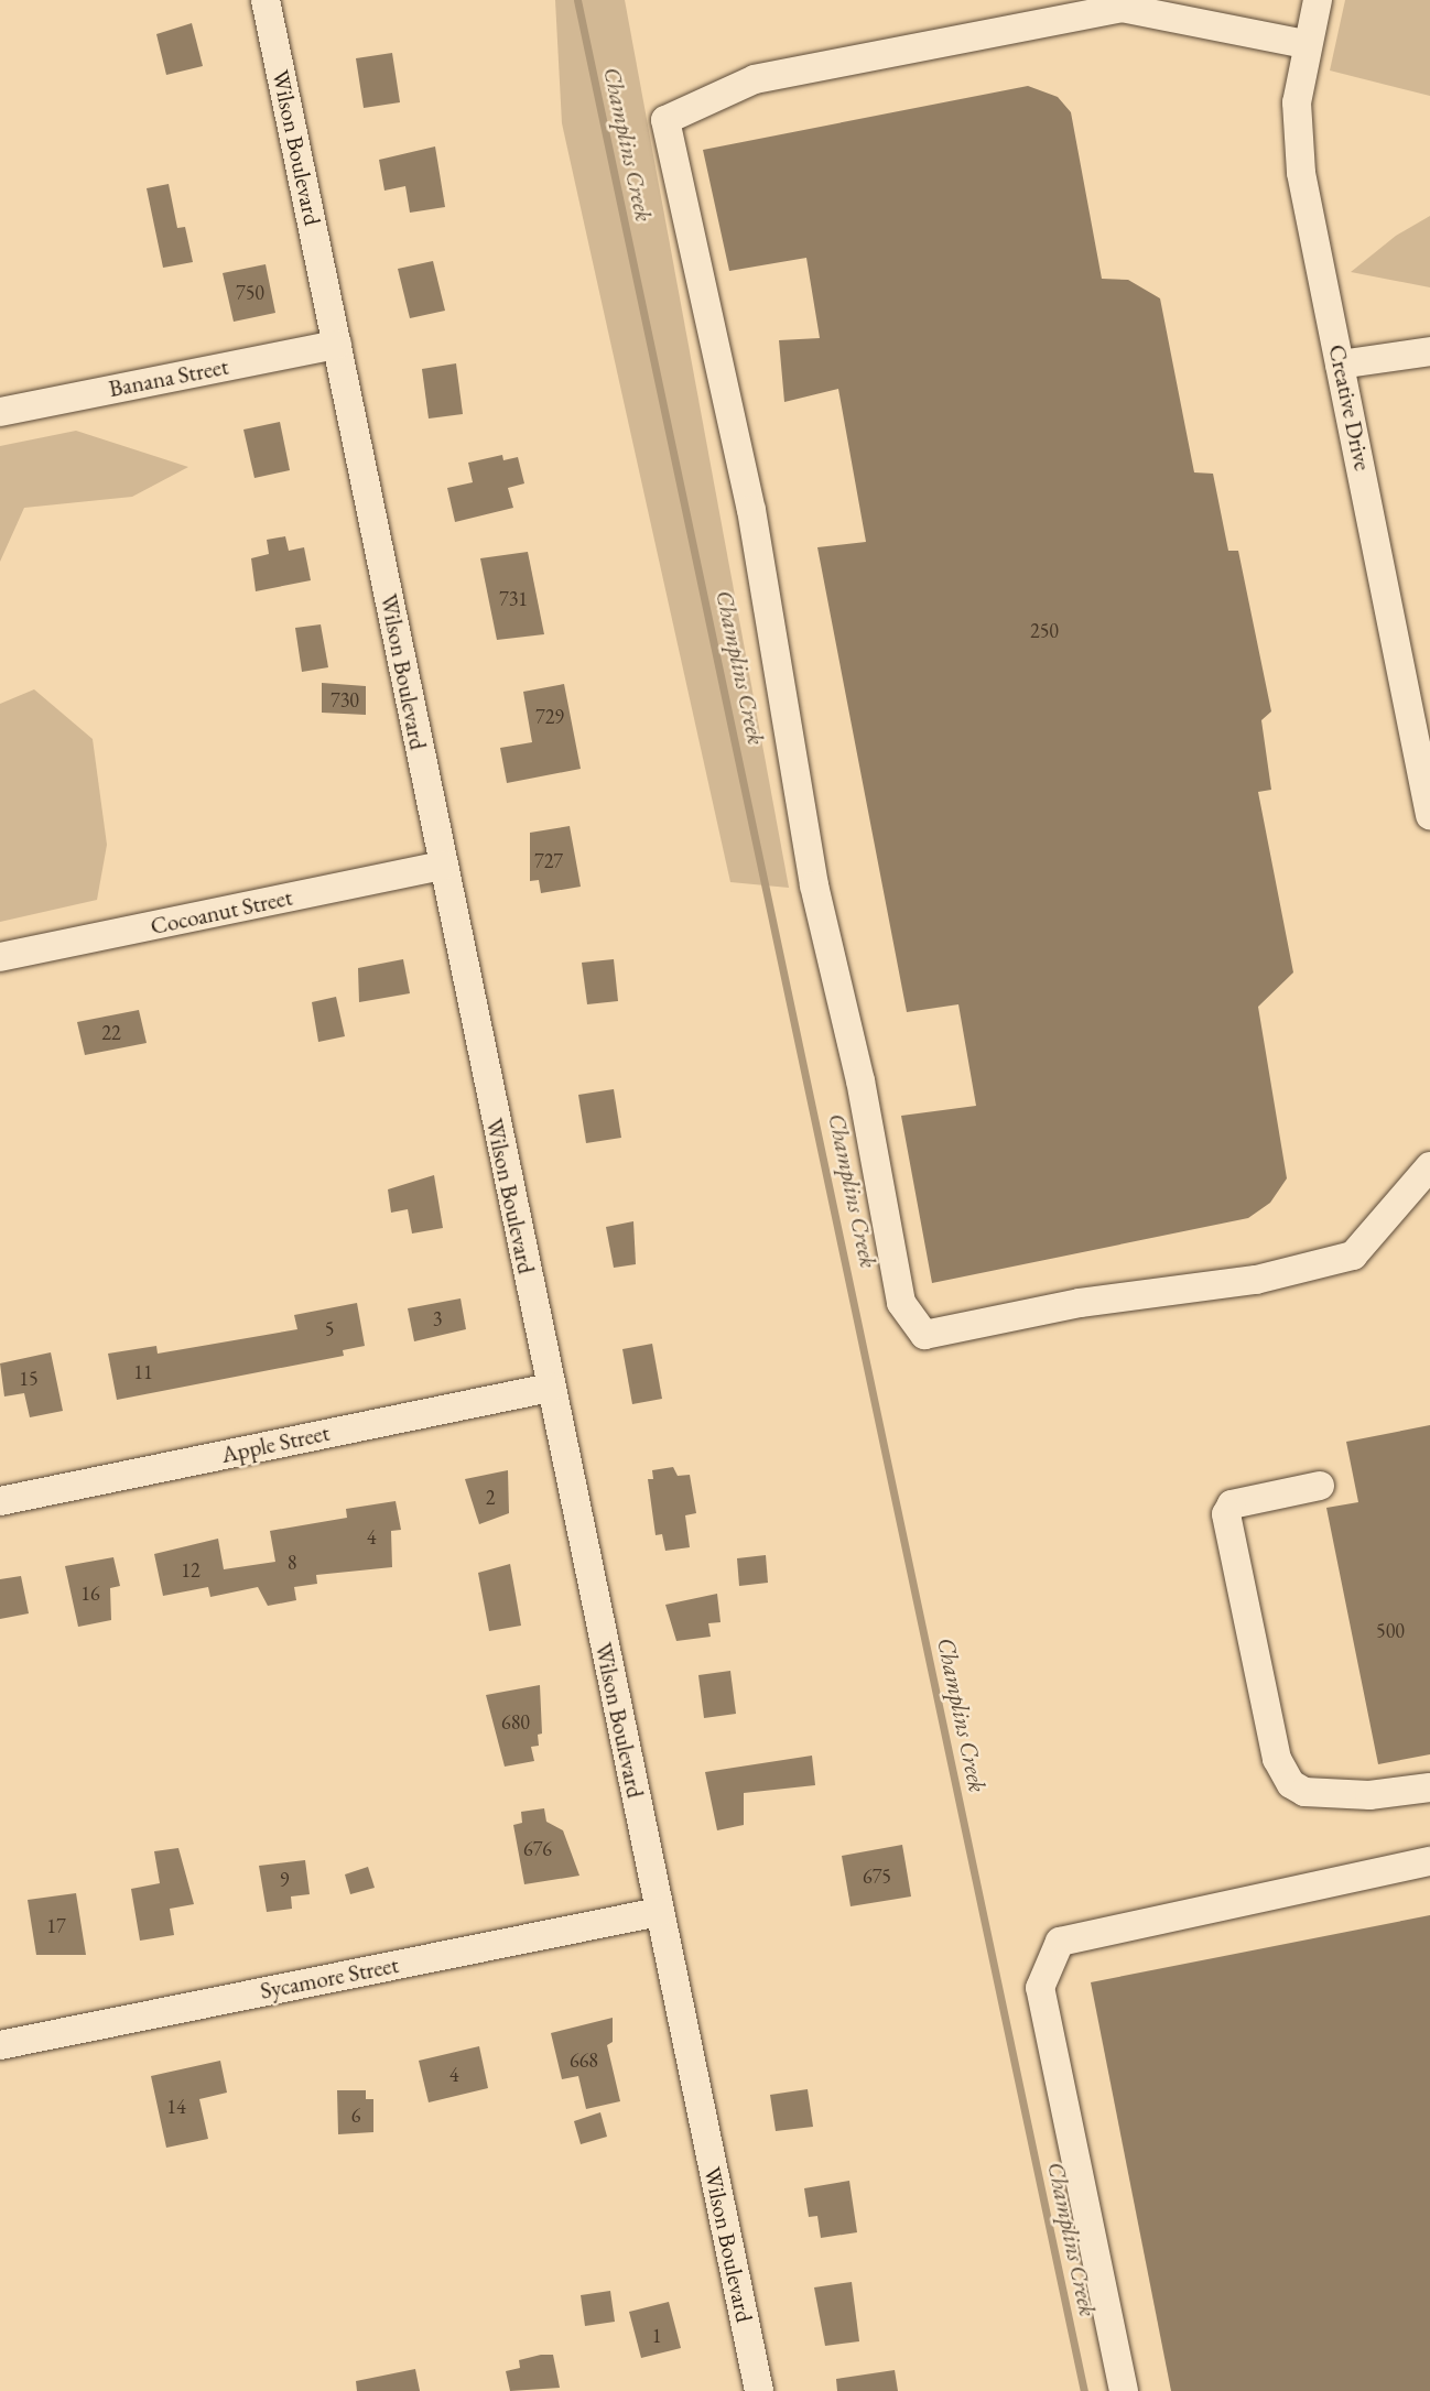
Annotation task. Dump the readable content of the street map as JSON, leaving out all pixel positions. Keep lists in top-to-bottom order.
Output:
{
  "streets": {
    "street": [
      "Wilson Boulevard",
      "Banana Street",
      "Creative Drive",
      "Cocoanut Street",
      "Apple Street",
      "Sycamore Street"
    ]
  },
  "crossings": [
    ["Wilson Boulevard", "Banana Street"],
    ["Wilson Boulevard", "Cocoanut Street"],
    ["Wilson Boulevard", "Apple Street"],
    ["Wilson Boulevard", "Sycamore Street"]
  ],
  "water": ["Champlins Creek"],
  "house_numbers": [
    "750",
    "731",
    "250",
    "730",
    "729",
    "727",
    "22",
    "3",
    "5",
    "11",
    "15",
    "2",
    "4",
    "8",
    "12",
    "16",
    "500",
    "680",
    "676",
    "675",
    "9",
    "17",
    "668",
    "4",
    "14",
    "6",
    "1"
  ]
}
